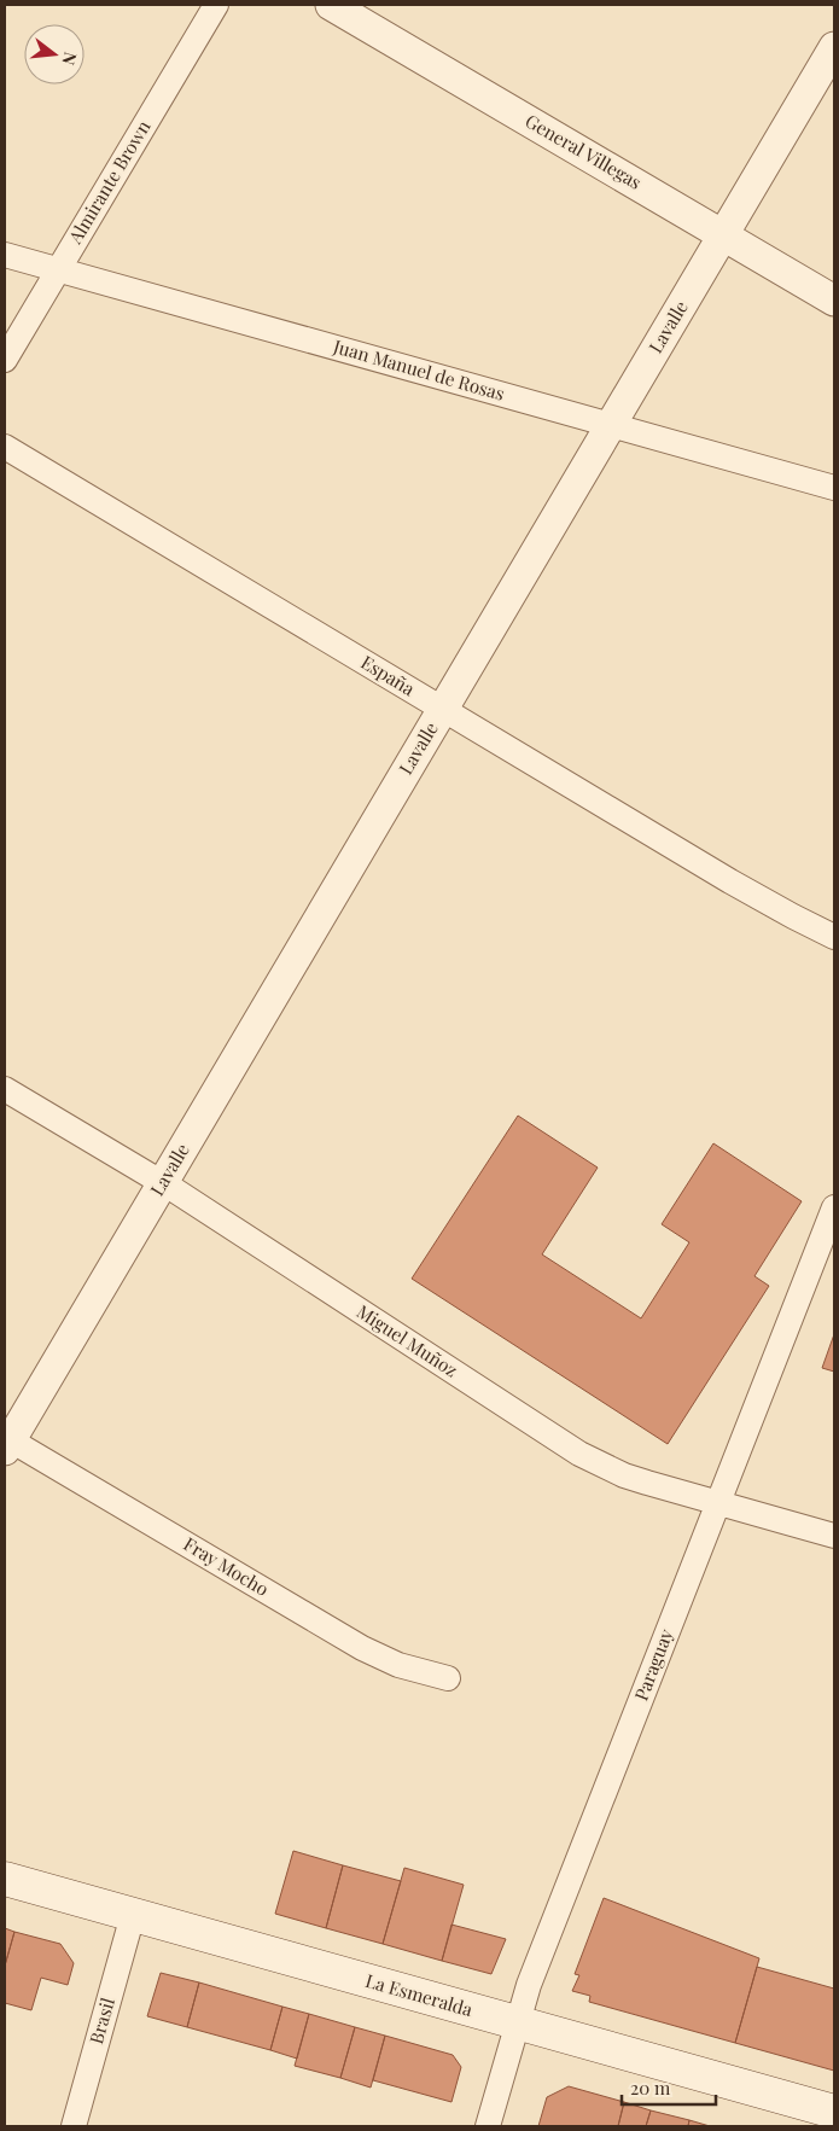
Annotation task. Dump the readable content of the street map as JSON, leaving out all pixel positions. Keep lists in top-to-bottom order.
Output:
{
  "streets": {
    "main road": ["La Esmeralda"],
    "street": [
      "General Villegas",
      "Almirante Brown",
      "Lavalle",
      "Juan Manuel de Rosas",
      "España",
      "Miguel Muñoz",
      "Fray Mocho",
      "Paraguay",
      "Brasil"
    ]
  },
  "crossings": [
    ["General Villegas", "Lavalle"],
    ["Almirante Brown", "Juan Manuel de Rosas"],
    ["Lavalle", "Juan Manuel de Rosas"],
    ["Lavalle", "España"],
    ["Lavalle", "Miguel Muñoz"],
    ["Lavalle", "Fray Mocho"],
    ["Miguel Muñoz", "Paraguay"],
    ["Paraguay", "La Esmeralda"],
    ["La Esmeralda", "Brasil"]
  ],
  "scale_bar": "20 m",
  "north": "right"
}
